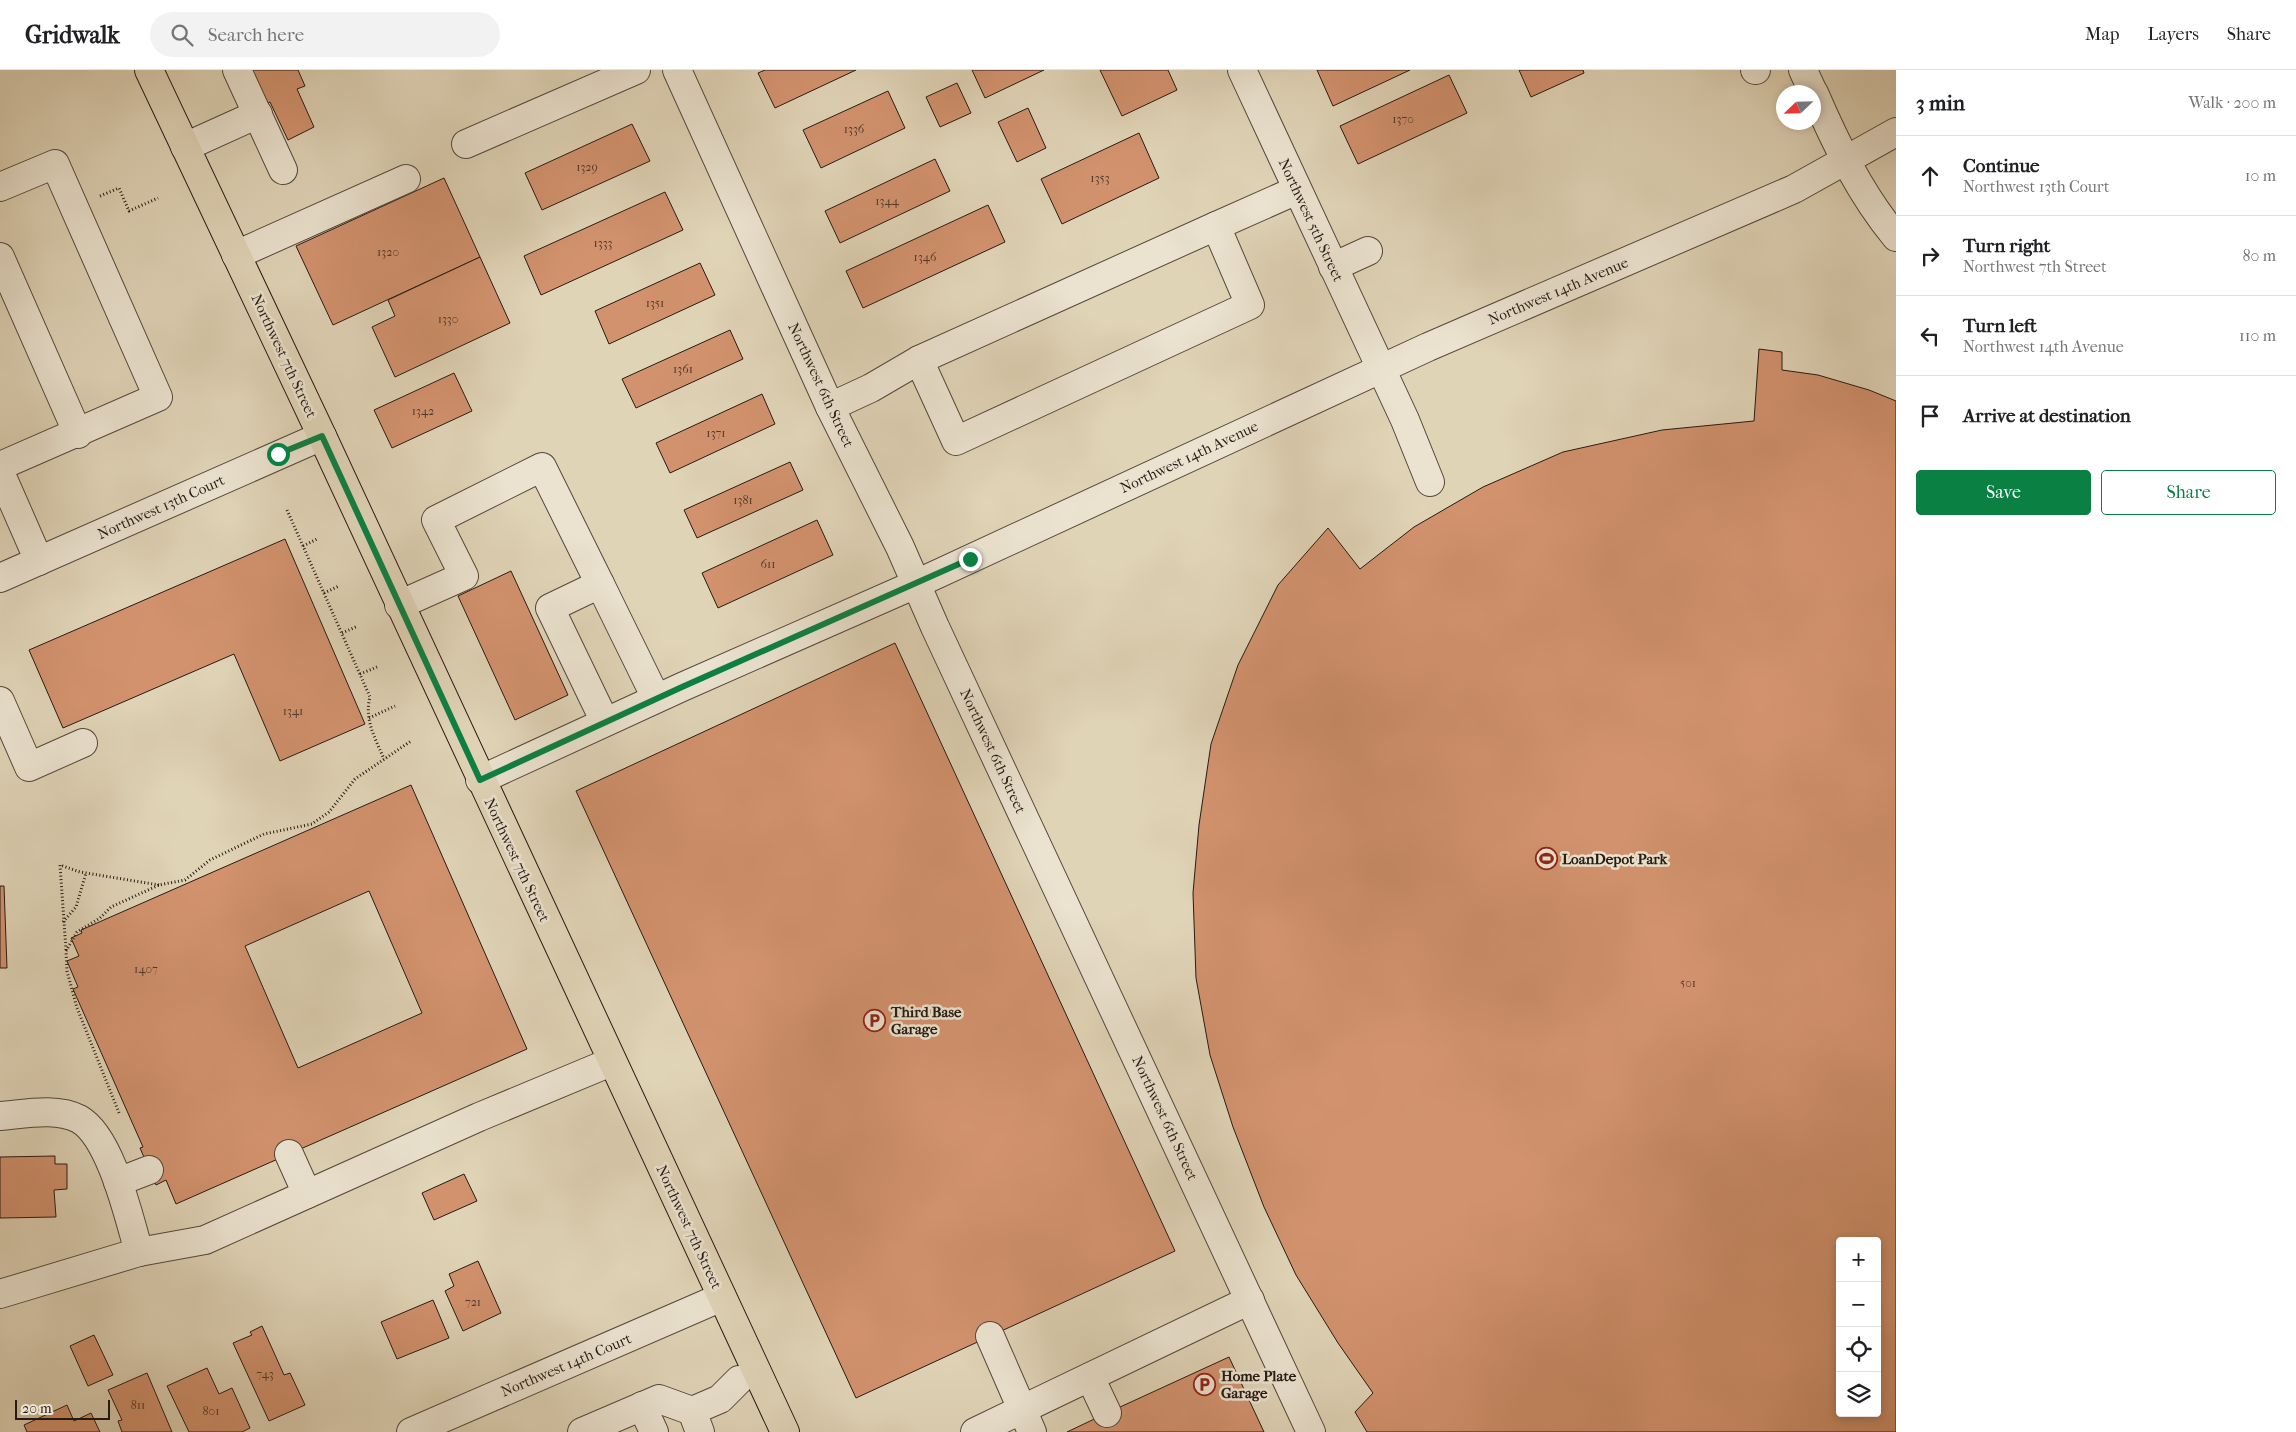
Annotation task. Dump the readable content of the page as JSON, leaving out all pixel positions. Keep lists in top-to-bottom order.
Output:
{
  "streets": {
    "main road": ["Northwest 7th Street"],
    "street": [
      "Northwest 5th Street",
      "Northwest 14th Avenue",
      "Northwest 6th Street",
      "Northwest 13th Court",
      "Northwest 14th Court"
    ]
  },
  "crossings": [
    ["Northwest 5th Street", "Northwest 14th Avenue"],
    ["Northwest 14th Avenue", "Northwest 7th Street"],
    ["Northwest 14th Avenue", "Northwest 6th Street"],
    ["Northwest 7th Street", "Northwest 13th Court"],
    ["Northwest 7th Street", "Northwest 14th Court"]
  ],
  "places": {
    "sports": ["LoanDepot Park"],
    "parking": ["Third Base Garage", "Home Plate Garage"]
  },
  "house_numbers": [
    "1370",
    "1336",
    "1329",
    "1353",
    "1344",
    "1333",
    "1320",
    "1346",
    "1351",
    "1330",
    "1361",
    "1342",
    "1371",
    "1381",
    "611",
    "1341",
    "1407",
    "501",
    "721",
    "743",
    "811",
    "801"
  ],
  "scale_bar": "20 m",
  "north": "bottom left",
  "page": {
    "header": "Gridwalk",
    "search": "Search here",
    "nav": ["Map", "Layers", "Share"],
    "heading": ["3 min", "Walk · 200 m"],
    "list": [
      ["Continue", "Northwest 13th Court", "10 m"],
      ["Turn right", "Northwest 7th Street", "80 m"],
      ["Turn left", "Northwest 14th Avenue", "110 m"],
      "Arrive at destination"
    ],
    "buttons": ["Save", "Share"],
    "map_buttons": ["+", "−"],
    "scale": "20 m"
  }
}
